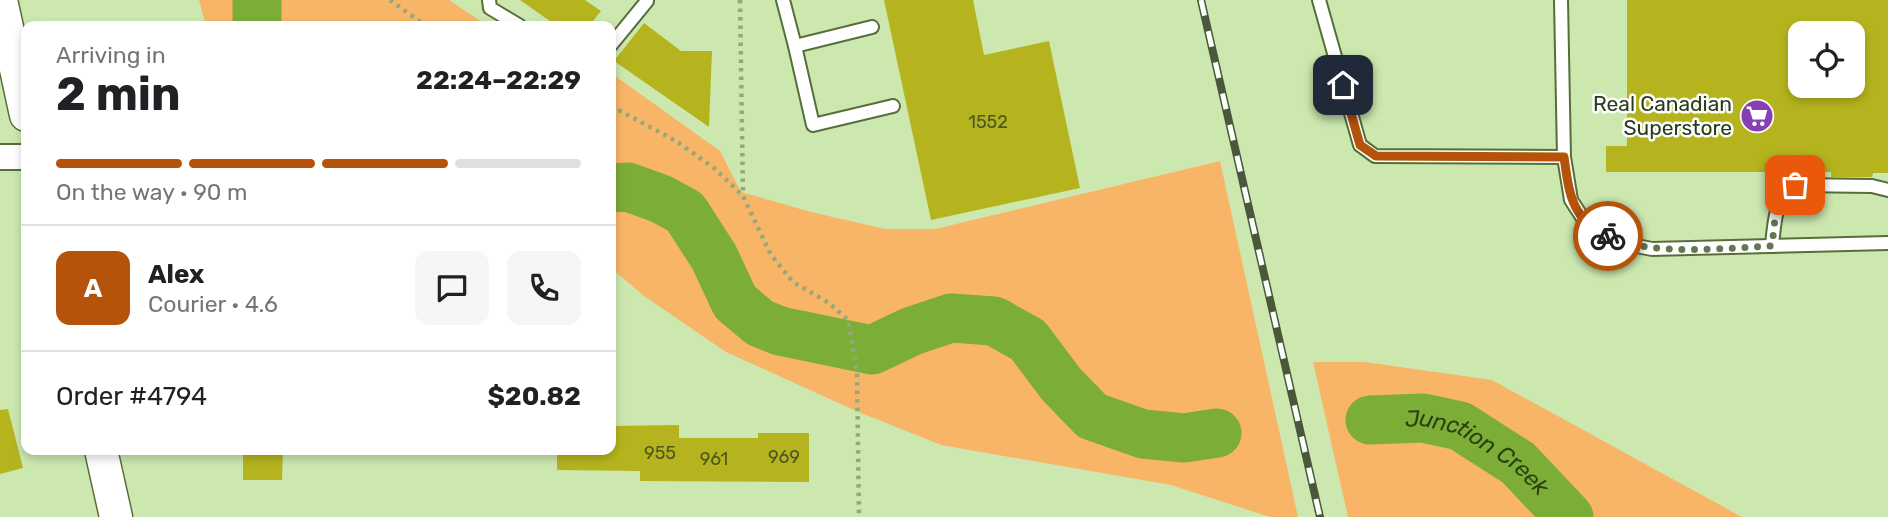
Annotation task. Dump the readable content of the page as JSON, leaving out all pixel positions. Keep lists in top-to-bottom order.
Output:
{
  "water": ["Junction Creek"],
  "places": {
    "supermarket": ["Real Canadian Superstore"]
  },
  "house_numbers": [
    "1552",
    "955",
    "969",
    "961"
  ],
  "page": {
    "heading": ["2 min", "Arriving in", "22:24–22:29"],
    "panel": [
      "Alex",
      "Courier · 4.6",
      "Order #4794",
      "$20.82"
    ],
    "bar": "On the way · 90 m",
    "round": "A"
  }
}
